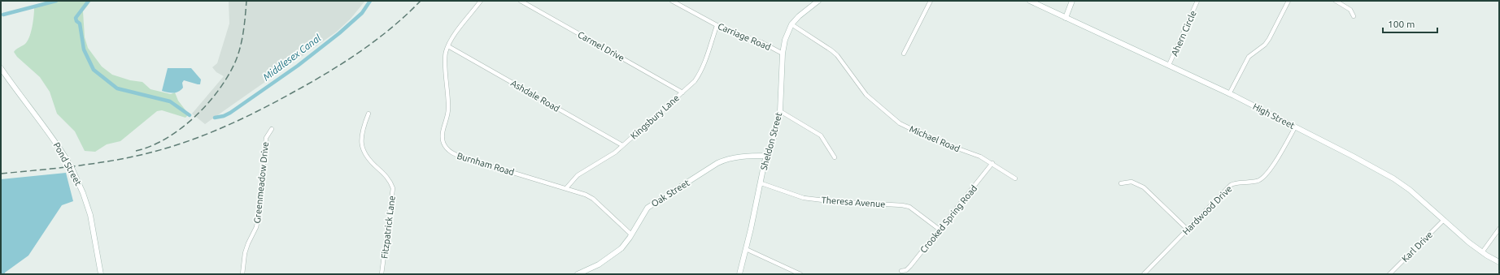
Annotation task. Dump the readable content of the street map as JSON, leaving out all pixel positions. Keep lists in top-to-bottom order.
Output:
{
  "streets": {
    "street": [
      "Ahern Circle",
      "Carriage Road",
      "Carmel Drive",
      "Ashdale Road",
      "High Street",
      "Kingsbury Lane",
      "Michael Road",
      "Sheldon Street",
      "Pond Street",
      "Burnham Road",
      "Greenmeadow Drive",
      "Oak Street",
      "Theresa Avenue",
      "Hardwood Drive",
      "Crooked Spring Road",
      "Fitzpatrick Lane",
      "Karl Drive"
    ]
  },
  "crossings": [
    ["Ahern Circle", "High Street"],
    ["Carriage Road", "Kingsbury Lane"],
    ["Carriage Road", "Sheldon Street"],
    ["Carmel Drive", "Kingsbury Lane"],
    ["Ashdale Road", "Kingsbury Lane"],
    ["Ashdale Road", "Burnham Road"],
    ["High Street", "Hardwood Drive"],
    ["High Street", "Karl Drive"],
    ["Kingsbury Lane", "Burnham Road"],
    ["Michael Road", "Sheldon Street"],
    ["Michael Road", "Crooked Spring Road"],
    ["Sheldon Street", "Oak Street"],
    ["Sheldon Street", "Theresa Avenue"],
    ["Burnham Road", "Oak Street"],
    ["Theresa Avenue", "Crooked Spring Road"]
  ],
  "water": ["Middlesex Canal"],
  "scale_bar": "100 m"
}
